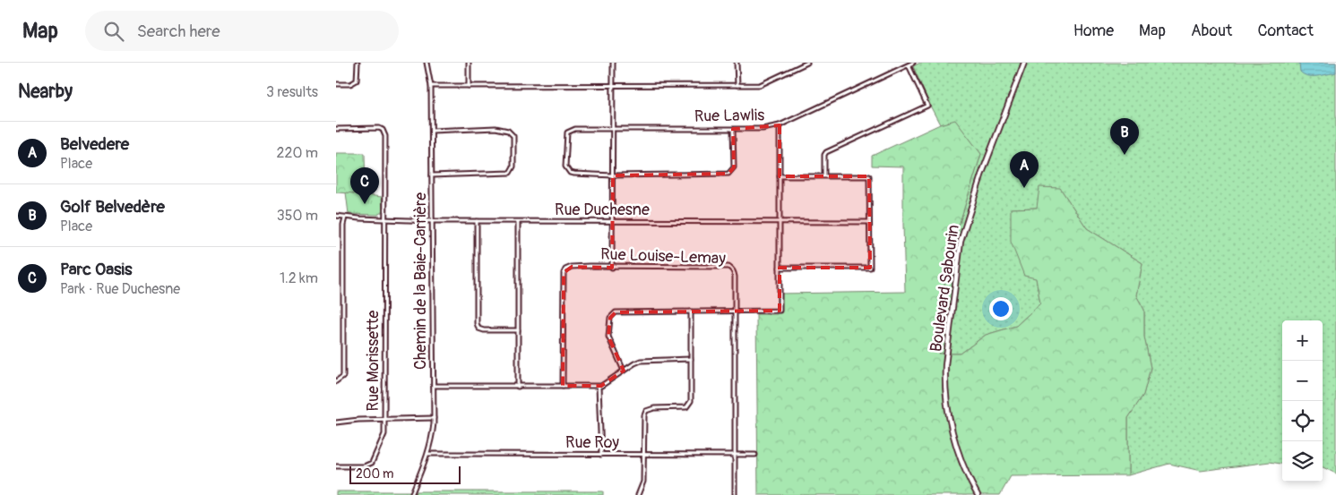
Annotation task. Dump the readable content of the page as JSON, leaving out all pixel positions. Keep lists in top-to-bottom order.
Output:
{
  "streets": {
    "street": [
      "Rue Lawlis",
      "Rue Duchesne",
      "Rue Louise-Lemay",
      "Chemin de la Baie-Carrière",
      "Boulevard Sabourin",
      "Rue Morissette",
      "Rue Roy"
    ]
  },
  "crossings": [
    ["Rue Duchesne", "Chemin de la Baie-Carrière"],
    ["Rue Duchesne", "Rue Morissette"],
    ["Rue Louise-Lemay", "Rue Roy"],
    ["Chemin de la Baie-Carrière", "Rue Roy"]
  ],
  "scale_bar": "200 m",
  "page": {
    "header": "Map",
    "search": "Search here",
    "nav": [
      "Home",
      "Map",
      "About",
      "Contact"
    ],
    "heading": ["Nearby", "3 results"],
    "pins": ["B", "A", "C"],
    "list": [
      {
        "mark": "A",
        "name": "Belvedere",
        "note": "Place",
        "value": "220 m"
      },
      {
        "mark": "B",
        "name": "Golf Belvedère",
        "note": "Place",
        "value": "350 m"
      },
      {
        "mark": "C",
        "name": "Parc Oasis",
        "note": "Park · Rue Duchesne",
        "value": "1.2 km"
      }
    ],
    "map_buttons": ["+", "−"],
    "scale": "200 m"
  }
}
